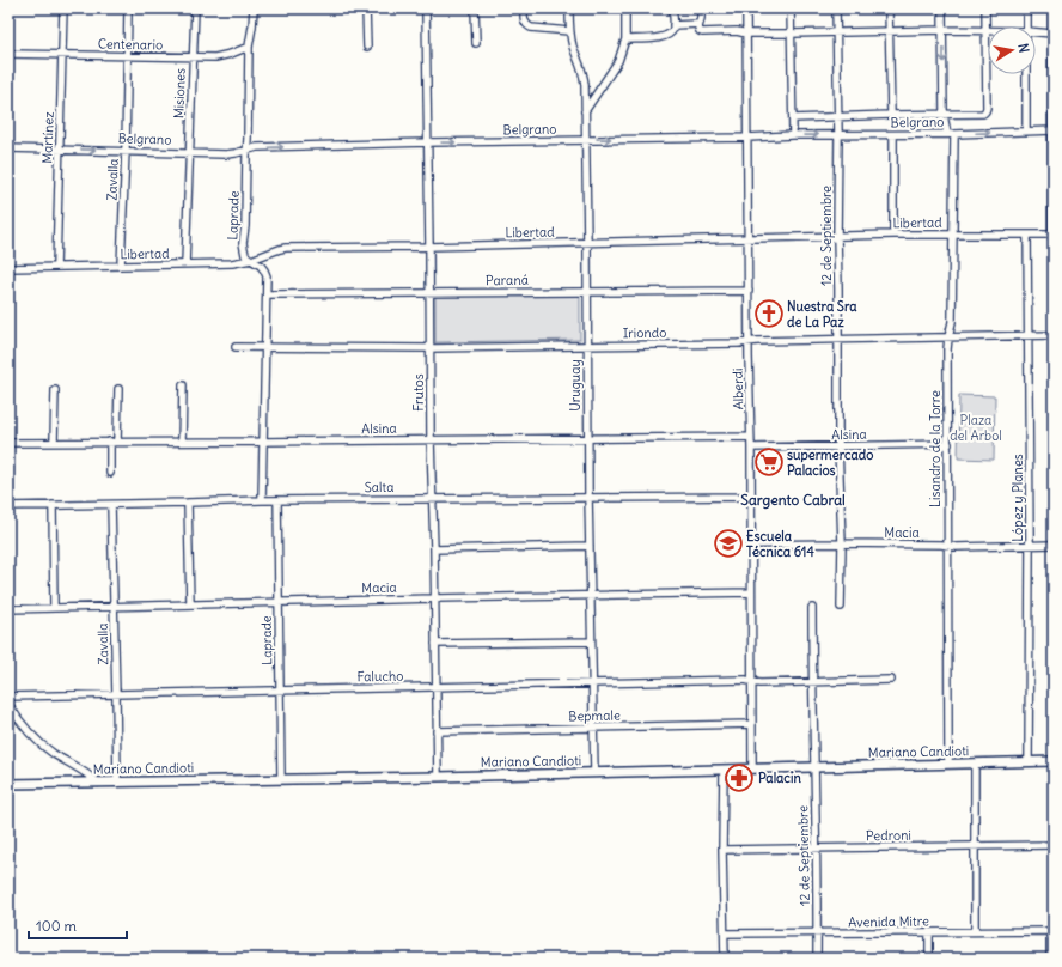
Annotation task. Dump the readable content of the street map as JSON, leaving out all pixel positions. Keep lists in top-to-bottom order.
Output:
{
  "streets": {
    "street": [
      "Centenario",
      "Misiones",
      "Belgrano",
      "Martínez",
      "Zavalla",
      "Laprade",
      "Libertad",
      "12 de Septiembre",
      "Paraná",
      "Iriondo",
      "Uruguay",
      "Alberdi",
      "Frutos",
      "Alsina",
      "Lisandro de la Torre",
      "Salta",
      "López y Planes",
      "Macia",
      "Falucho",
      "Bepmale",
      "Mariano Candioti",
      "Pedroni",
      "Avenida Mitre"
    ]
  },
  "crossings": [
    ["Centenario", "Misiones"],
    ["Centenario", "Martínez"],
    ["Centenario", "Zavalla"],
    ["Centenario", "Laprade"],
    ["Misiones", "Belgrano"],
    ["Misiones", "Libertad"],
    ["Belgrano", "Martínez"],
    ["Belgrano", "Zavalla"],
    ["Belgrano", "Laprade"],
    ["Belgrano", "12 de Septiembre"],
    ["Belgrano", "Uruguay"],
    ["Belgrano", "Alberdi"],
    ["Belgrano", "Frutos"],
    ["Belgrano", "Lisandro de la Torre"],
    ["Martínez", "Libertad"],
    ["Zavalla", "Libertad"],
    ["Zavalla", "Salta"],
    ["Zavalla", "Macia"],
    ["Zavalla", "Falucho"],
    ["Zavalla", "Mariano Candioti"],
    ["Laprade", "Libertad"],
    ["Laprade", "Paraná"],
    ["Laprade", "Iriondo"],
    ["Laprade", "Alsina"],
    ["Laprade", "Salta"],
    ["Laprade", "Macia"],
    ["Laprade", "Falucho"],
    ["Laprade", "Mariano Candioti"],
    ["Libertad", "12 de Septiembre"],
    ["Libertad", "Uruguay"],
    ["Libertad", "Alberdi"],
    ["Libertad", "Frutos"],
    ["Libertad", "Lisandro de la Torre"],
    ["Libertad", "López y Planes"],
    ["12 de Septiembre", "Iriondo"],
    ["12 de Septiembre", "Alsina"],
    ["12 de Septiembre", "Macia"],
    ["12 de Septiembre", "Falucho"],
    ["12 de Septiembre", "Mariano Candioti"],
    ["12 de Septiembre", "Pedroni"],
    ["12 de Septiembre", "Avenida Mitre"],
    ["Paraná", "Uruguay"],
    ["Paraná", "Alberdi"],
    ["Paraná", "Frutos"],
    ["Iriondo", "Uruguay"],
    ["Iriondo", "Alberdi"],
    ["Iriondo", "Frutos"],
    ["Iriondo", "Lisandro de la Torre"],
    ["Iriondo", "López y Planes"],
    ["Uruguay", "Alsina"],
    ["Uruguay", "Salta"],
    ["Uruguay", "Macia"],
    ["Uruguay", "Falucho"],
    ["Uruguay", "Bepmale"],
    ["Uruguay", "Mariano Candioti"],
    ["Alberdi", "Alsina"],
    ["Alberdi", "Salta"],
    ["Alberdi", "Macia"],
    ["Alberdi", "Falucho"],
    ["Alberdi", "Bepmale"],
    ["Alberdi", "Mariano Candioti"],
    ["Frutos", "Alsina"],
    ["Frutos", "Salta"],
    ["Frutos", "Macia"],
    ["Frutos", "Falucho"],
    ["Frutos", "Bepmale"],
    ["Frutos", "Mariano Candioti"],
    ["Alsina", "Lisandro de la Torre"],
    ["Lisandro de la Torre", "Macia"],
    ["Lisandro de la Torre", "Mariano Candioti"],
    ["López y Planes", "Macia"],
    ["López y Planes", "Mariano Candioti"]
  ],
  "one_way": ["Belgrano"],
  "districts": ["Sargento Cabral"],
  "parks": ["Plaza del Arbol"],
  "places": {
    "church": ["Nuestra Sra de La Paz"],
    "supermarket": ["supermercado Palacios"],
    "school or university": ["Escuela Técnica 614"],
    "pharmacy": ["Palacin"]
  },
  "scale_bar": "100 m",
  "north": "right"
}
